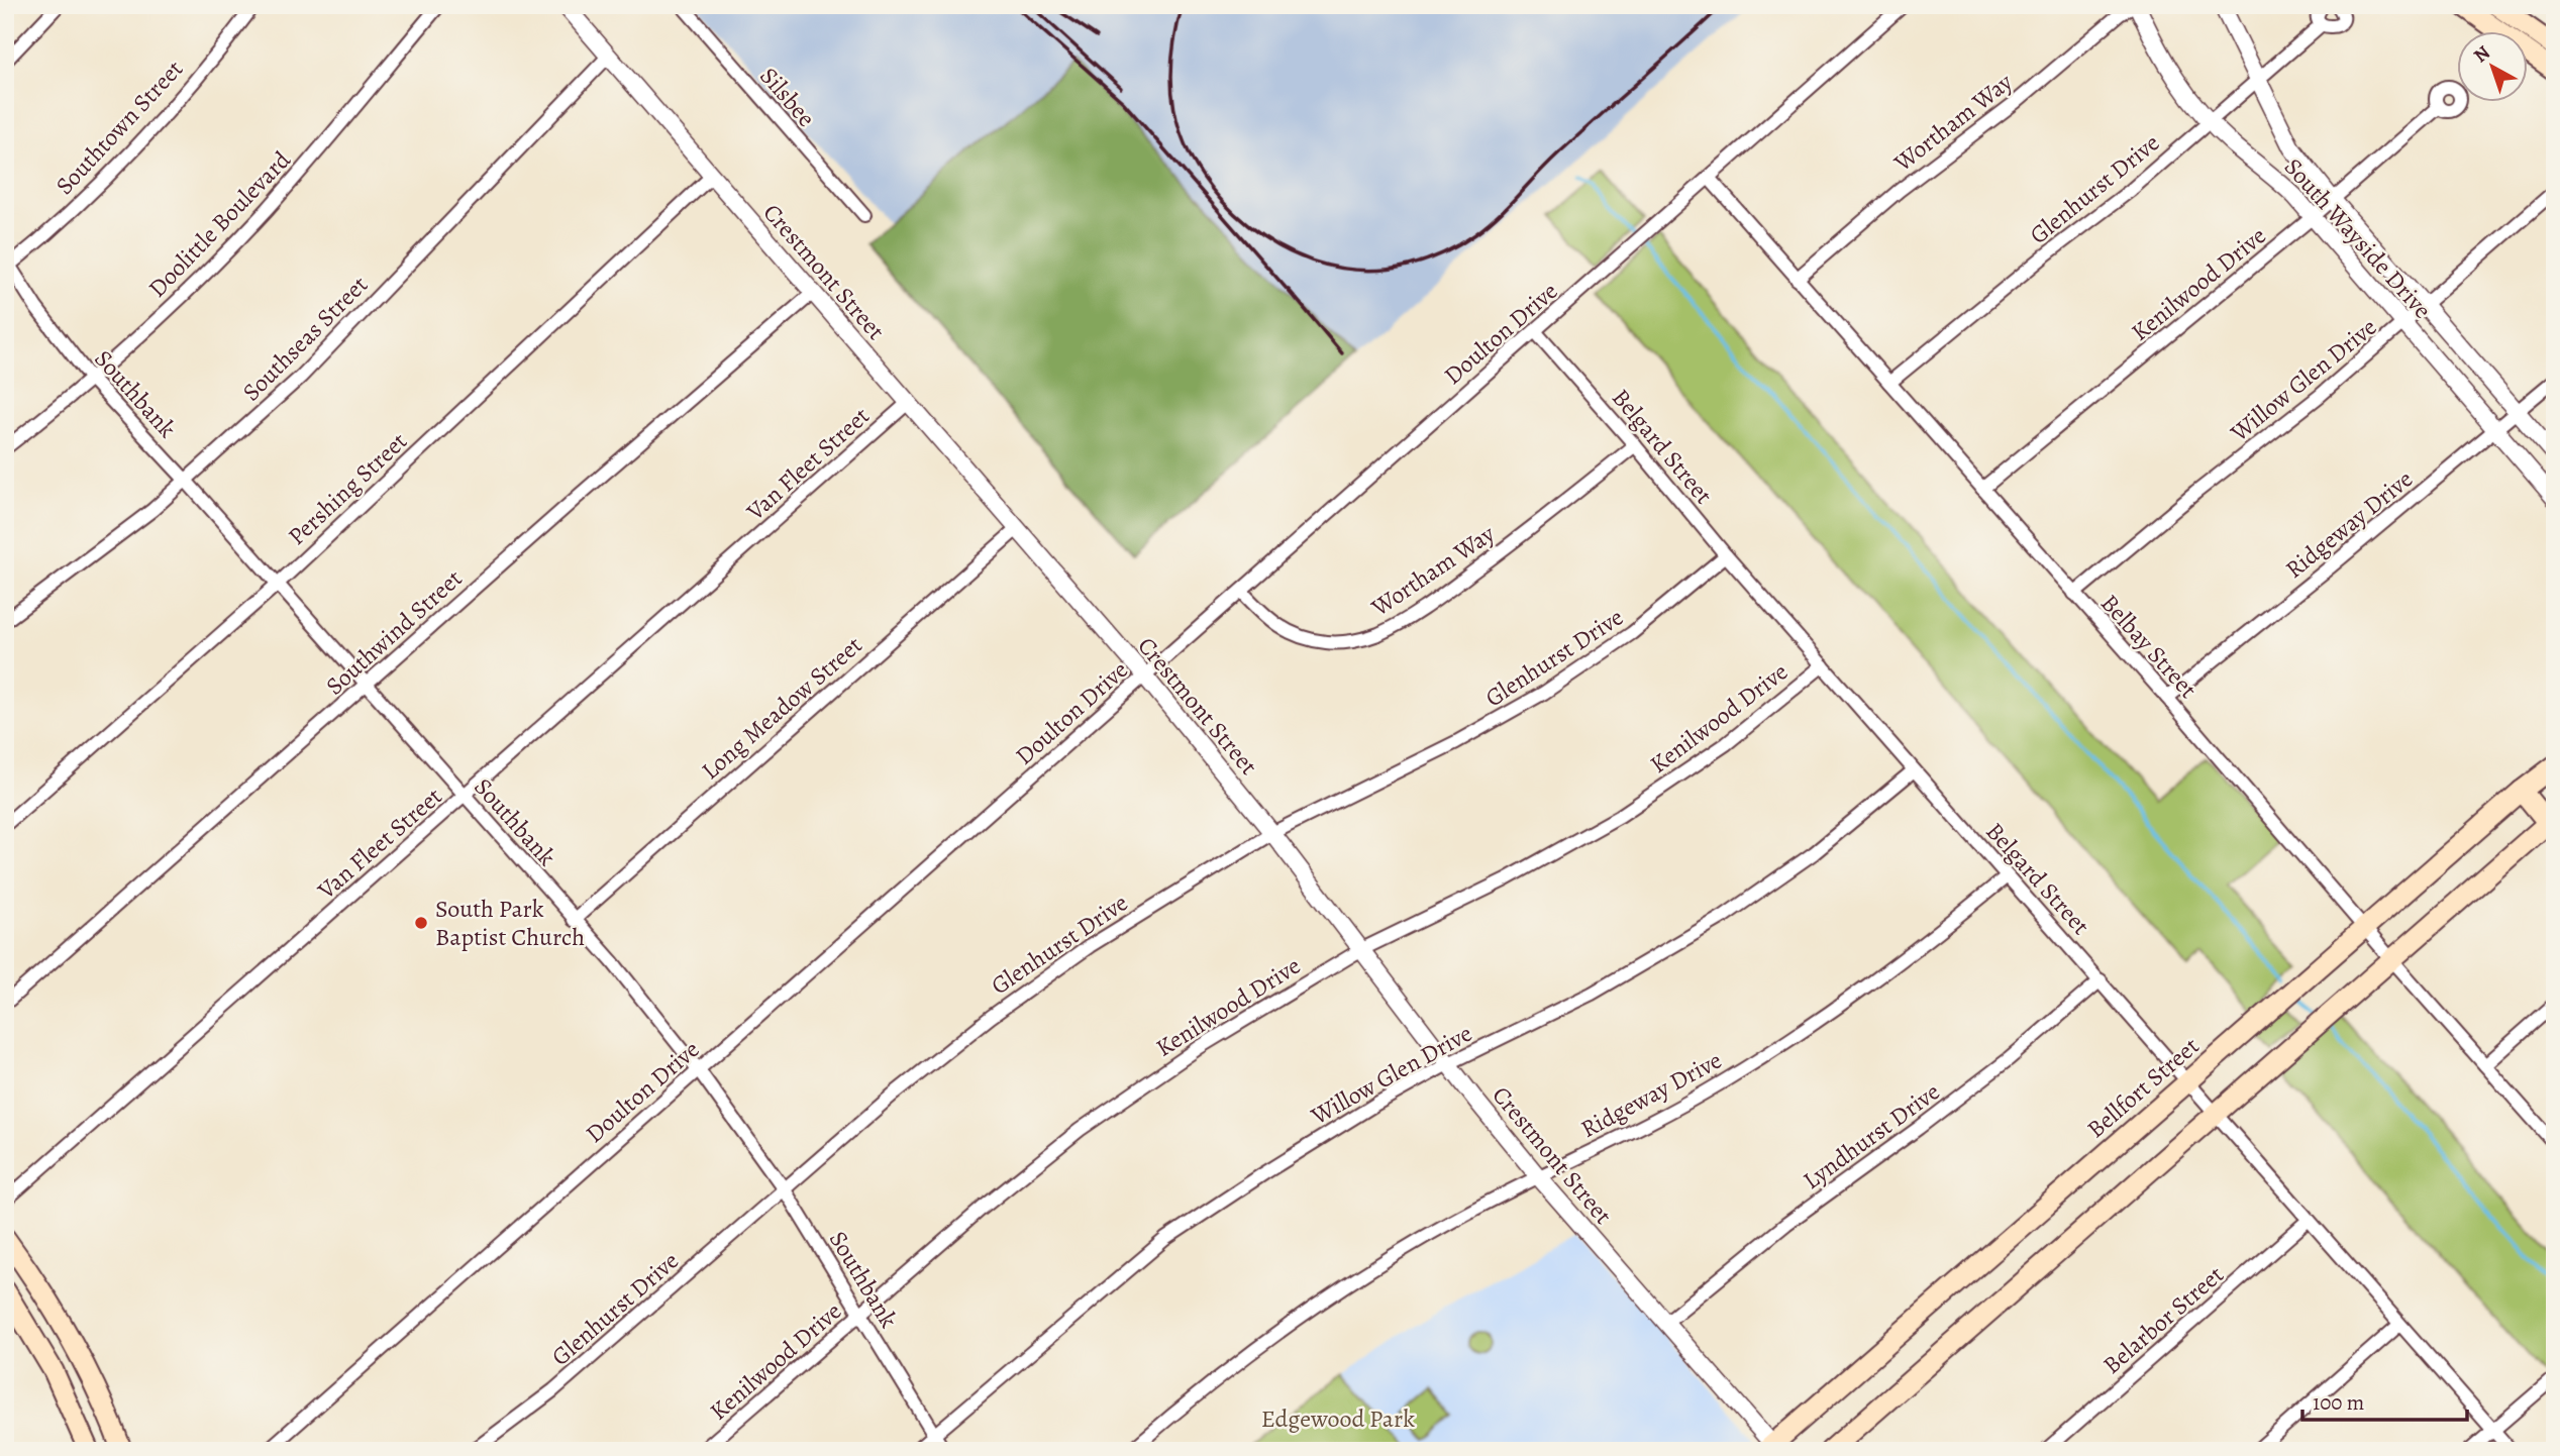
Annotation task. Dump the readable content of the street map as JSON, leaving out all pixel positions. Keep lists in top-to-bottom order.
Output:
{
  "streets": {
    "main road": ["Bellfort Street"],
    "street": [
      "Silsbee",
      "Wortham Way",
      "Southtown Street",
      "Glenhurst Drive",
      "Doolittle Boulevard",
      "South Wayside Drive",
      "Crestmont Street",
      "Kenilwood Drive",
      "Doulton Drive",
      "Southseas Street",
      "Willow Glen Drive",
      "Southbank",
      "Belgard Street",
      "Van Fleet Street",
      "Pershing Street",
      "Ridgeway Drive",
      "Southwind Street",
      "Belbay Street",
      "Long Meadow Street",
      "Lyndhurst Drive",
      "Belarbor Street"
    ]
  },
  "crossings": [
    ["Wortham Way", "South Wayside Drive"],
    ["Wortham Way", "Doulton Drive"],
    ["Wortham Way", "Belgard Street"],
    ["Wortham Way", "Belbay Street"],
    ["Southtown Street", "Southbank"],
    ["Glenhurst Drive", "South Wayside Drive"],
    ["Glenhurst Drive", "Crestmont Street"],
    ["Glenhurst Drive", "Southbank"],
    ["Glenhurst Drive", "Belgard Street"],
    ["Glenhurst Drive", "Belbay Street"],
    ["Doolittle Boulevard", "Southbank"],
    ["South Wayside Drive", "Kenilwood Drive"],
    ["South Wayside Drive", "Willow Glen Drive"],
    ["South Wayside Drive", "Ridgeway Drive"],
    ["Crestmont Street", "Kenilwood Drive"],
    ["Crestmont Street", "Doulton Drive"],
    ["Crestmont Street", "Southseas Street"],
    ["Crestmont Street", "Willow Glen Drive"],
    ["Crestmont Street", "Van Fleet Street"],
    ["Crestmont Street", "Pershing Street"],
    ["Crestmont Street", "Ridgeway Drive"],
    ["Crestmont Street", "Southwind Street"],
    ["Crestmont Street", "Long Meadow Street"],
    ["Crestmont Street", "Bellfort Street"],
    ["Crestmont Street", "Lyndhurst Drive"],
    ["Kenilwood Drive", "Southbank"],
    ["Kenilwood Drive", "Belgard Street"],
    ["Kenilwood Drive", "Belbay Street"],
    ["Doulton Drive", "Southbank"],
    ["Doulton Drive", "Belgard Street"],
    ["Doulton Drive", "Belbay Street"],
    ["Southseas Street", "Southbank"],
    ["Willow Glen Drive", "Southbank"],
    ["Willow Glen Drive", "Belgard Street"],
    ["Willow Glen Drive", "Belbay Street"],
    ["Southbank", "Van Fleet Street"],
    ["Southbank", "Pershing Street"],
    ["Southbank", "Southwind Street"],
    ["Southbank", "Long Meadow Street"],
    ["Belgard Street", "Ridgeway Drive"],
    ["Belgard Street", "Bellfort Street"],
    ["Belgard Street", "Lyndhurst Drive"],
    ["Belgard Street", "Belarbor Street"],
    ["Ridgeway Drive", "Belbay Street"],
    ["Belbay Street", "Bellfort Street"]
  ],
  "parks": ["Edgewood Park"],
  "places": ["South Park Baptist Church"],
  "scale_bar": "100 m",
  "north": "top left"
}
